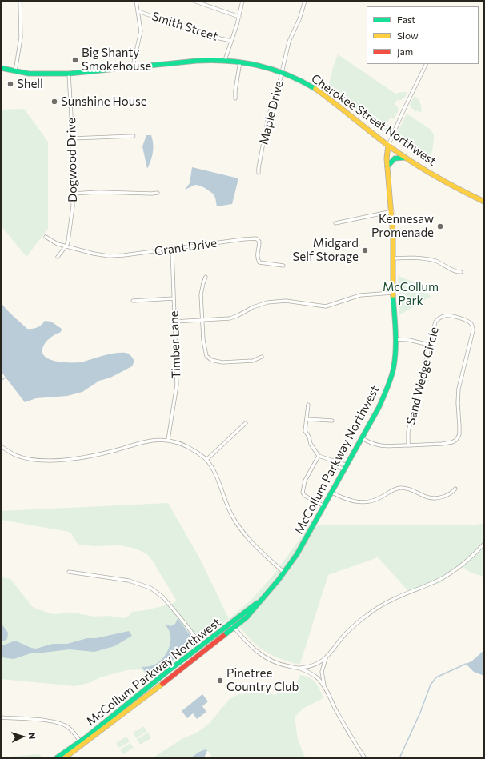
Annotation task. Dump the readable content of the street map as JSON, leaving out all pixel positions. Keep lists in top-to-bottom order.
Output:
{
  "streets": {
    "street": [
      "Smith Street",
      "Maple Drive",
      "Cherokee Street Northwest",
      "Dogwood Drive",
      "Grant Drive",
      "Timber Lane",
      "Sand Wedge Circle",
      "McCollum Parkway Northwest"
    ]
  },
  "crossings": [
    ["Maple Drive", "Cherokee Street Northwest"],
    ["Cherokee Street Northwest", "Dogwood Drive"],
    ["Cherokee Street Northwest", "McCollum Parkway Northwest"],
    ["Dogwood Drive", "Grant Drive"],
    ["Grant Drive", "Timber Lane"],
    ["Sand Wedge Circle", "McCollum Parkway Northwest"]
  ],
  "parks": ["McCollum Park"],
  "places": [
    "Big Shanty Smokehouse",
    "Shell",
    "Sunshine House",
    "Kennesaw Promenade",
    "Midgard Self Storage",
    "Pinetree Country Club"
  ],
  "legend": ["Fast", "Slow", "Jam"],
  "north": "right"
}
